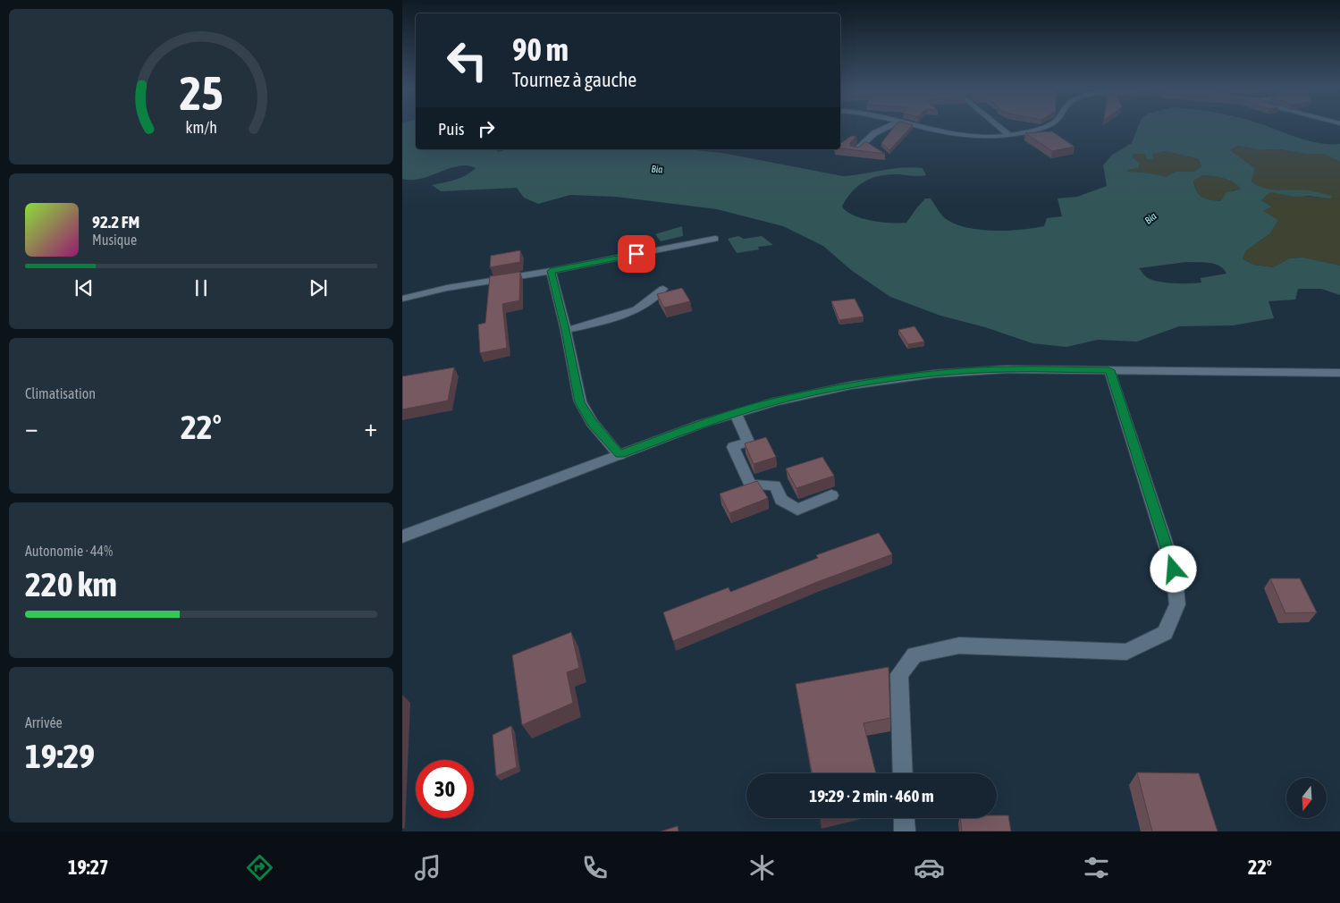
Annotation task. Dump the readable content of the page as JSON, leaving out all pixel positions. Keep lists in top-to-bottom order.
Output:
{
  "water": ["Bia"],
  "north": "bottom",
  "page": {
    "turn": ["90 m", "Tournez à gauche"],
    "then": "Puis",
    "song": ["92.2 FM", "Musique"],
    "tile": [
      "Climatisation",
      ["Autonomie · 44%", "220 km"],
      ["Arrivée", "19:29"]
    ],
    "heat": ["−", "22°", "+"],
    "limit": "30",
    "trip": "19:29 · 2 min · 460 m",
    "tabs": ["19:27", "22°"],
    "gauge": ["25", "km/h"]
  }
}
